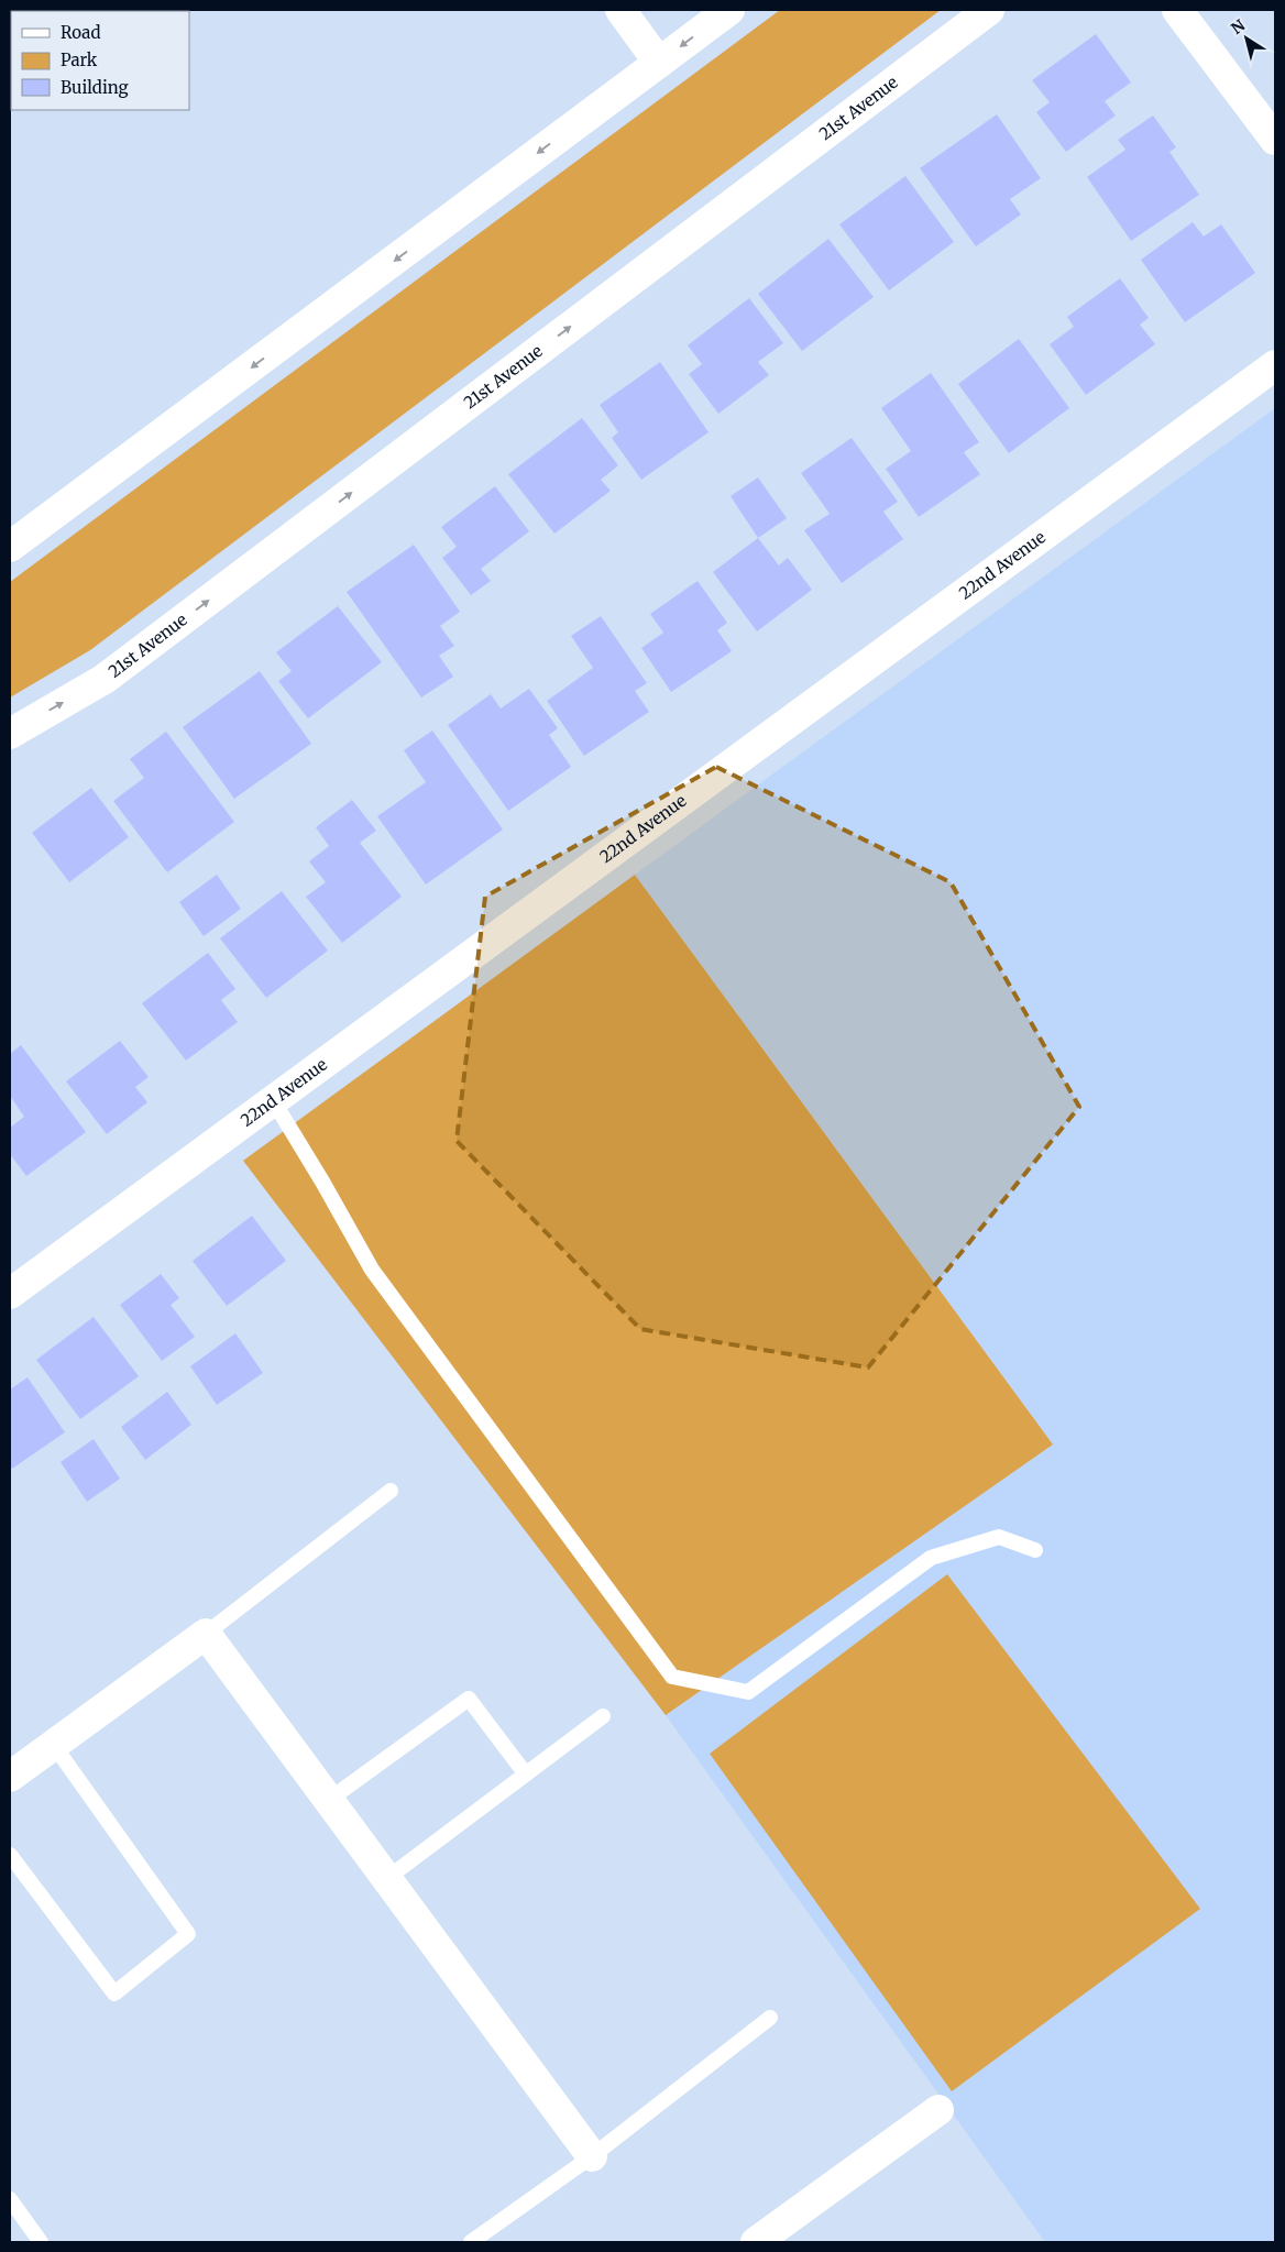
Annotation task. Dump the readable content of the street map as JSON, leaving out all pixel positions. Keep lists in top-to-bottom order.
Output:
{
  "streets": {
    "street": ["21st Avenue", "22nd Avenue"]
  },
  "legend": ["Road", "Park", "Building"],
  "north": "top left"
}
